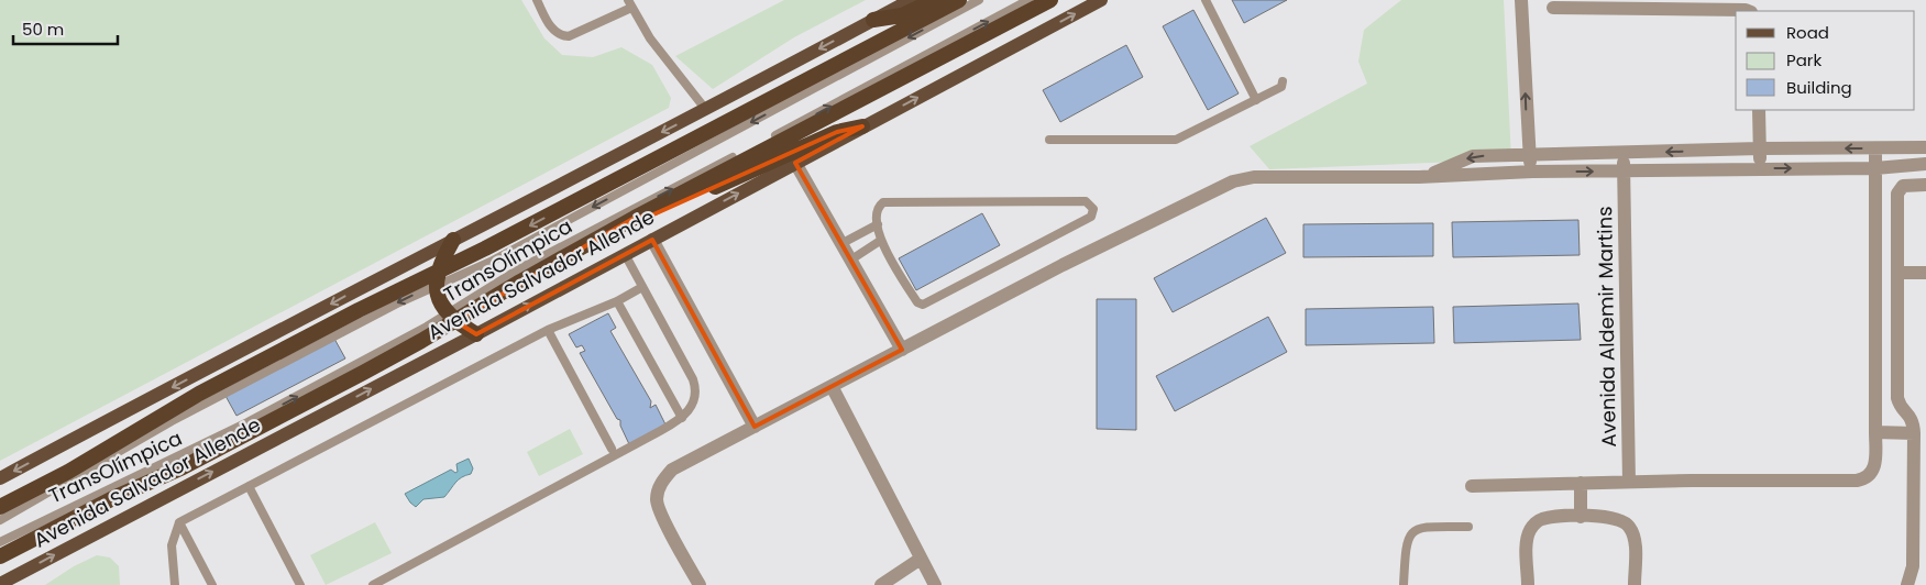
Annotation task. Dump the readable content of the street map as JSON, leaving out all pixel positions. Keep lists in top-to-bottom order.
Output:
{
  "streets": {
    "highway": ["Avenida Salvador Allende"],
    "street": ["Avenida Aldemir Martins"],
    "lane": ["TransOlímpica"]
  },
  "crossings": [
    ["TransOlímpica", "Avenida Salvador Allende"]
  ],
  "legend": ["Road", "Park", "Building"],
  "scale_bar": "50 m"
}
